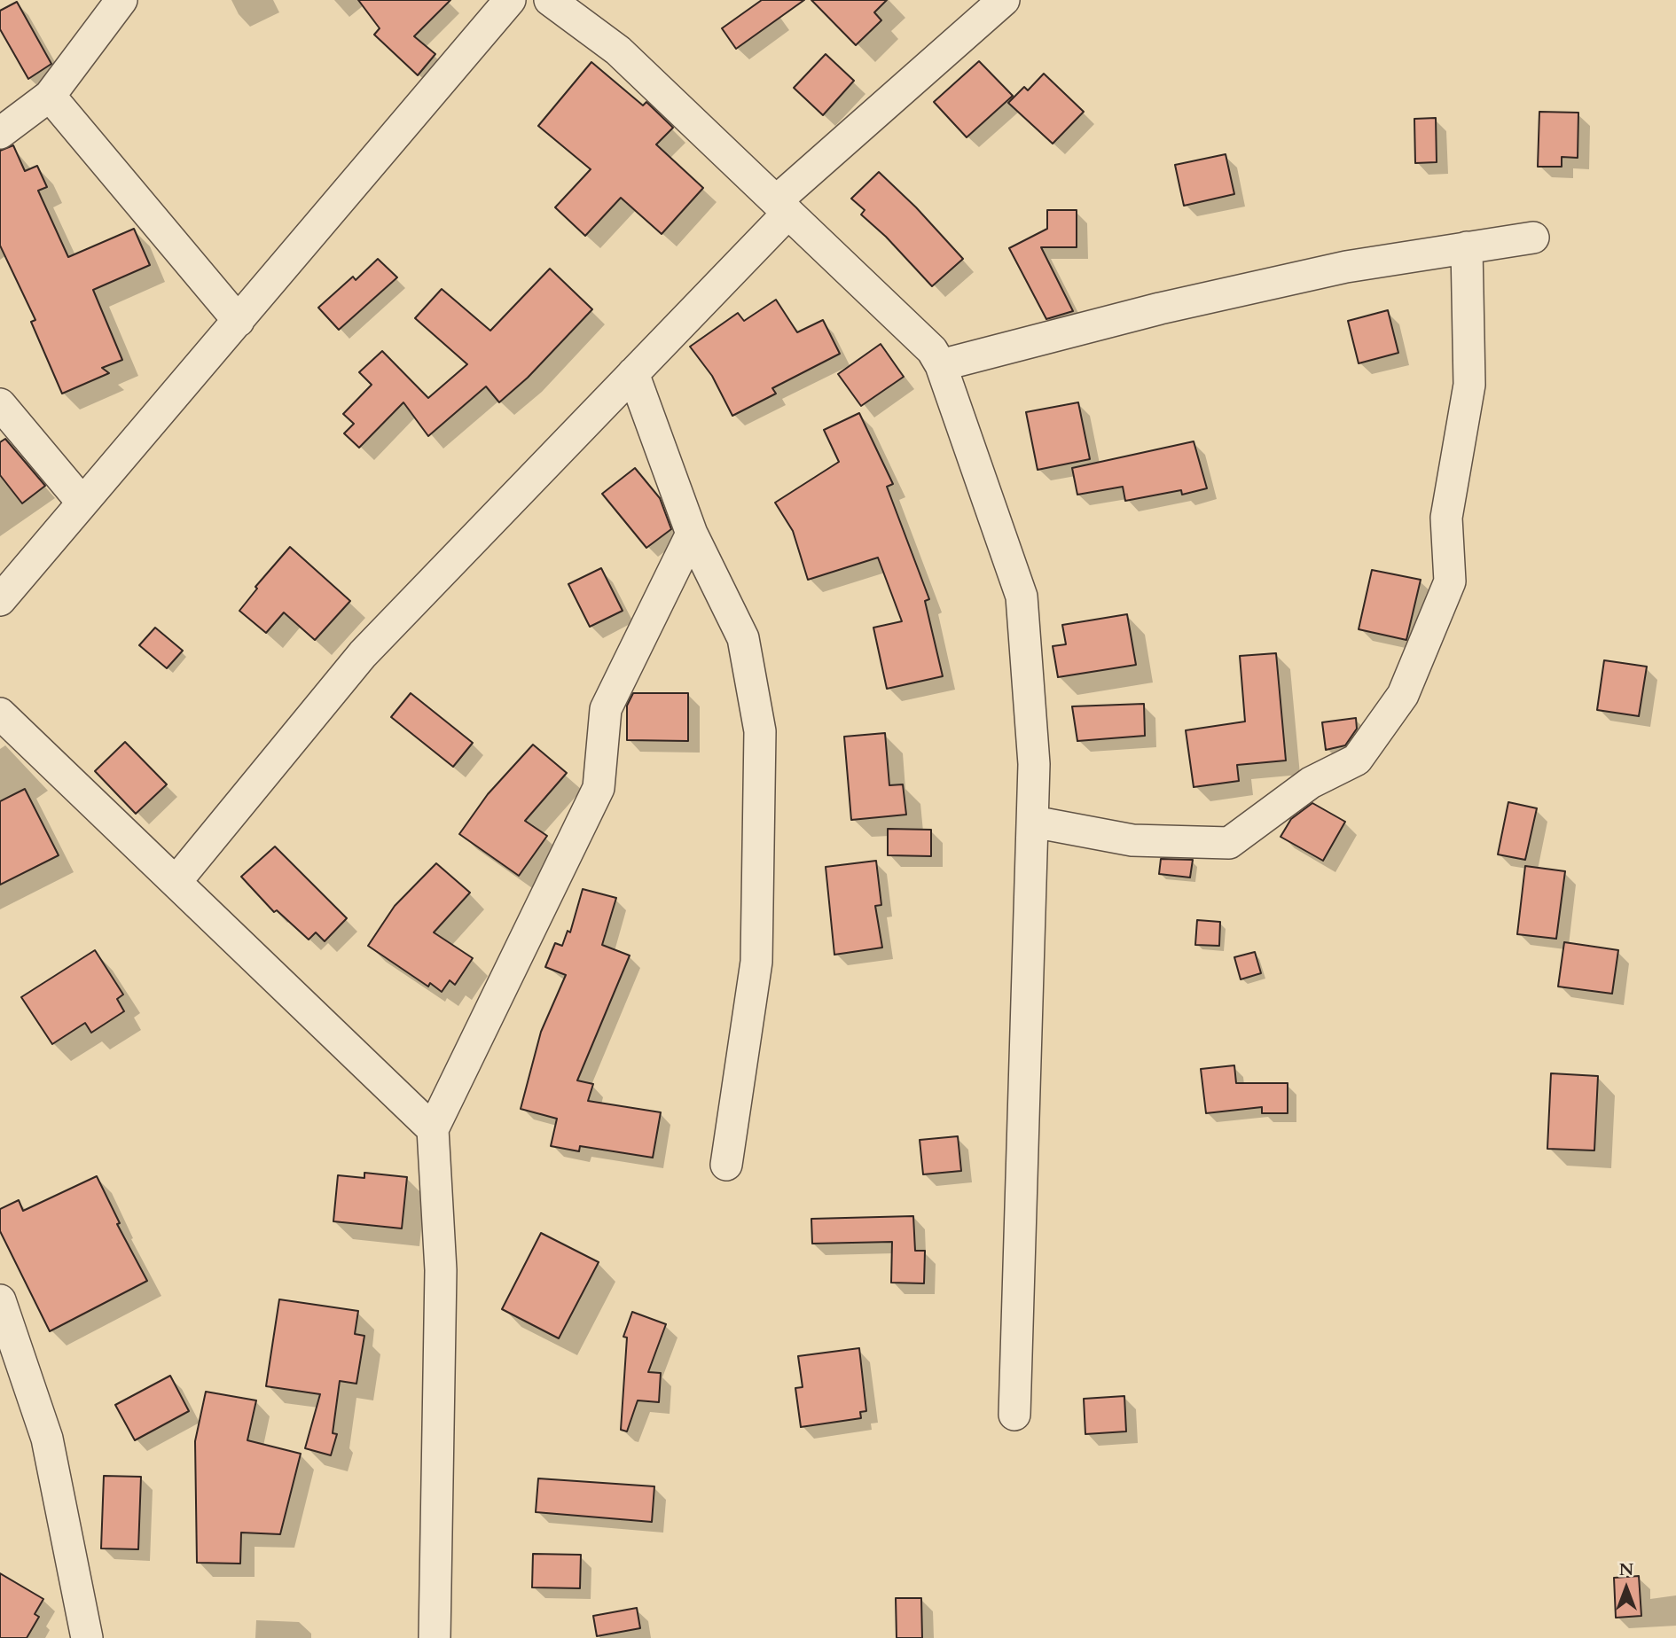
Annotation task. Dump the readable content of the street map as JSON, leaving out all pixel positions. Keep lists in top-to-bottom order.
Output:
{
  "north": "top"
}
